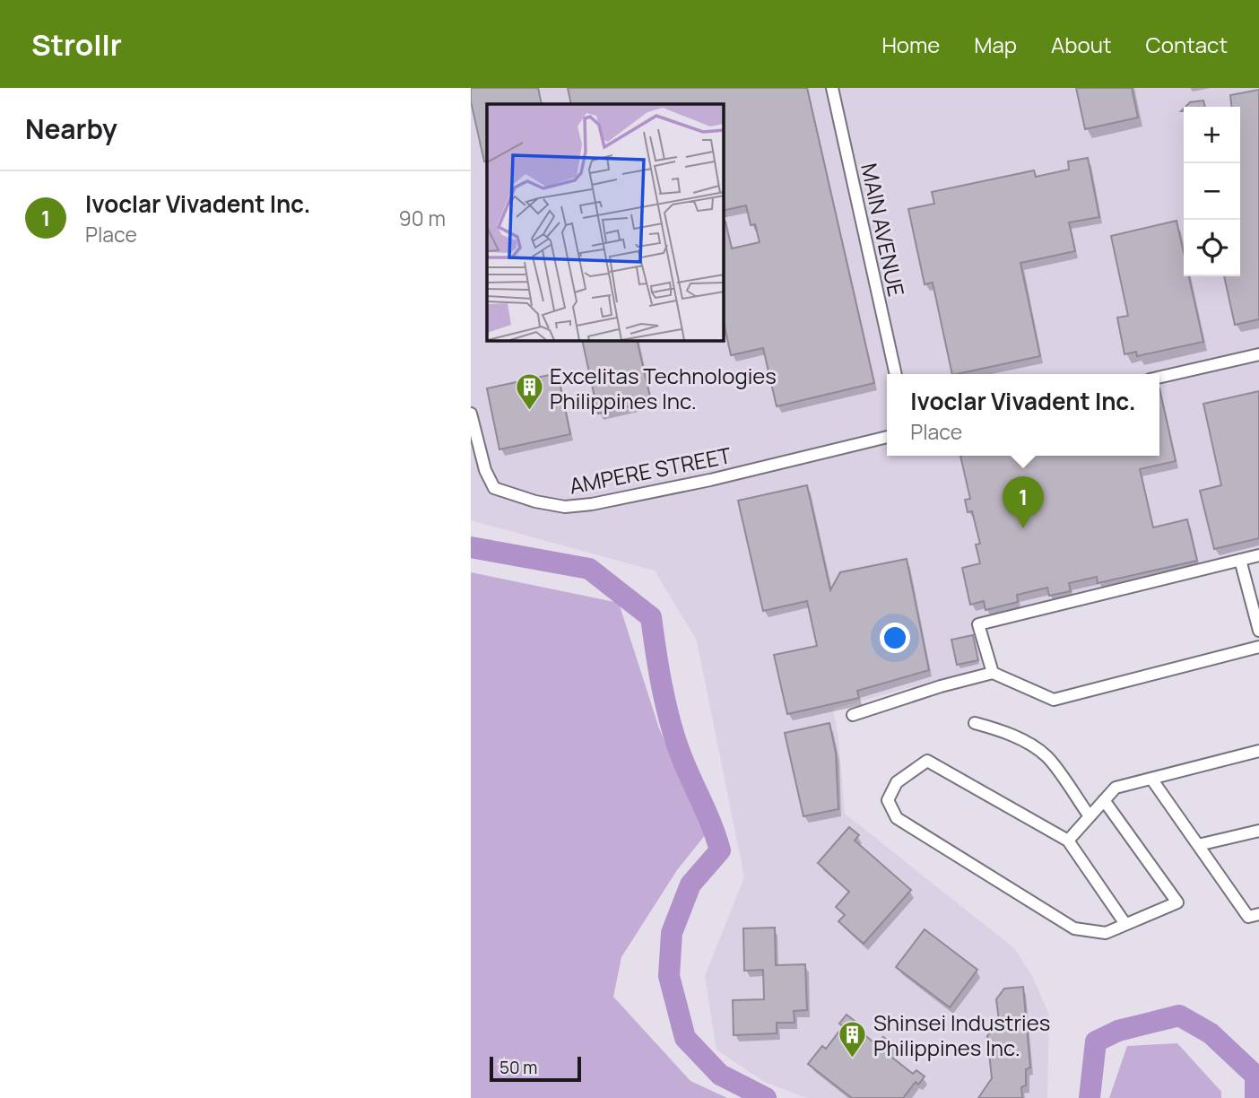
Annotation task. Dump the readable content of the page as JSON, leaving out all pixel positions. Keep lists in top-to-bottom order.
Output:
{
  "streets": {
    "street": ["MAIN AVENUE", "AMPERE STREET"]
  },
  "places": {
    "building": ["Excelitas Technologies Philippines Inc.", "Shinsei Industries Philippines Inc."]
  },
  "scale_bar": "50 m",
  "page": {
    "header": "Strollr",
    "nav": [
      "Home",
      "Map",
      "About",
      "Contact"
    ],
    "heading": "Nearby",
    "map_buttons": ["+", "−"],
    "list": [
      {
        "mark": "1",
        "name": "Ivoclar Vivadent Inc.",
        "note": "Place",
        "value": "90 m"
      }
    ],
    "popup": ["Ivoclar Vivadent Inc.", "Place"],
    "pins": "1",
    "scale": "50 m"
  }
}
